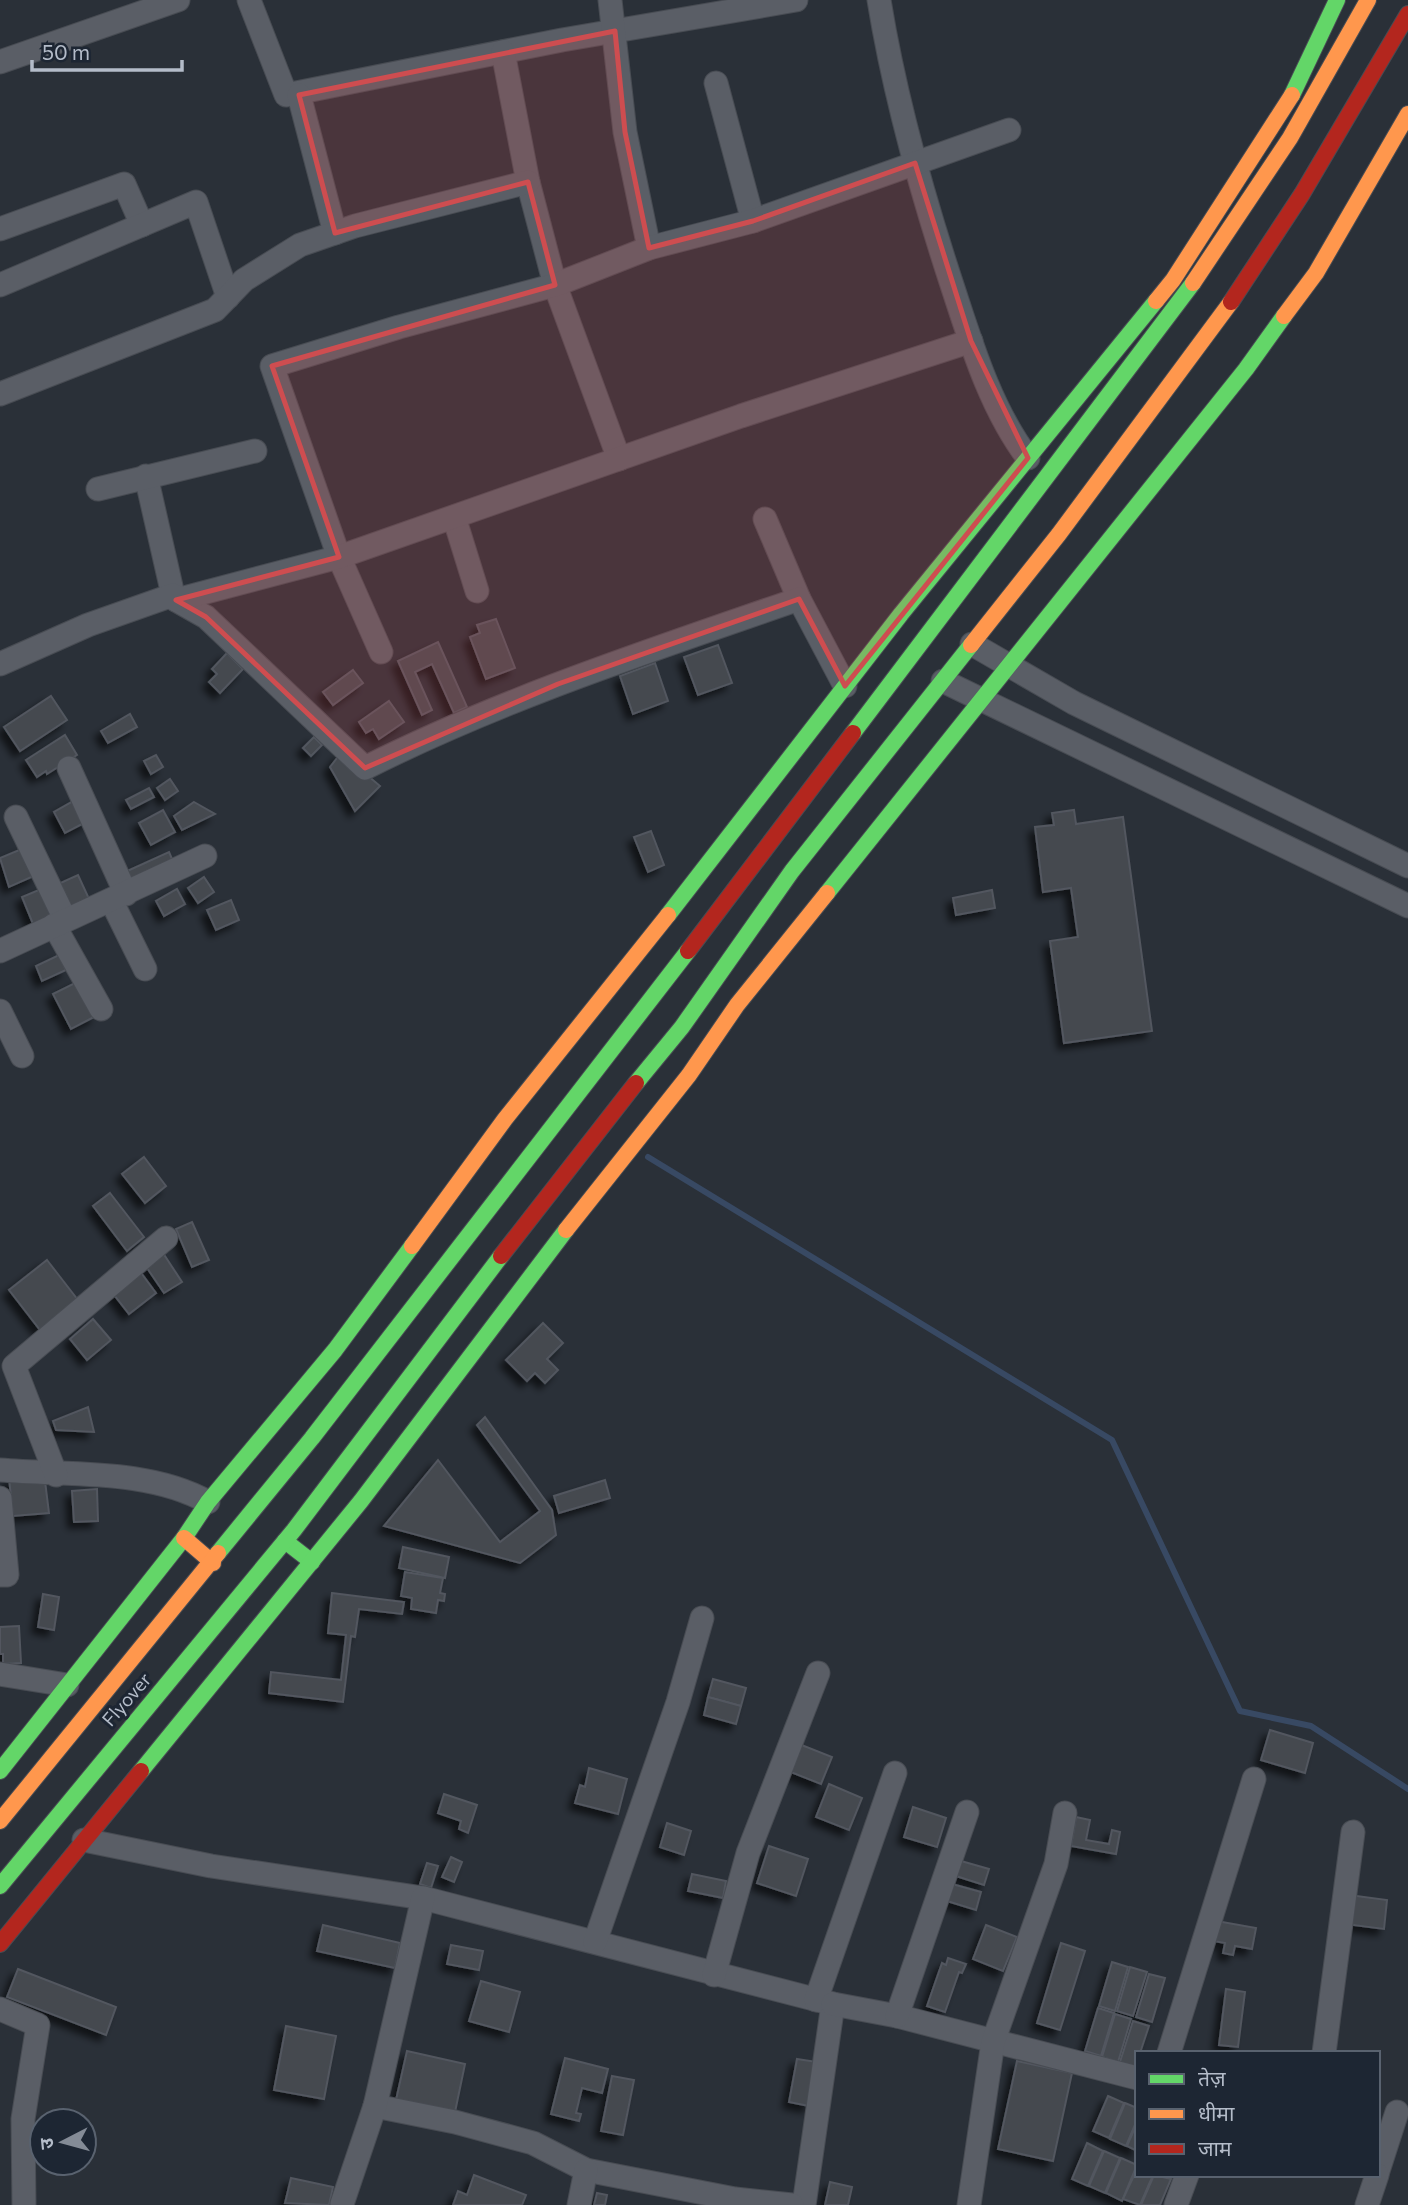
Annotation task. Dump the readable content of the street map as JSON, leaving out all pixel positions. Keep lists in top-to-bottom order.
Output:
{
  "streets": {
    "main road": ["Flyover"]
  },
  "legend": ["तेज़", "धीमा", "जाम"],
  "scale_bar": "50 m",
  "north": "left"
}
